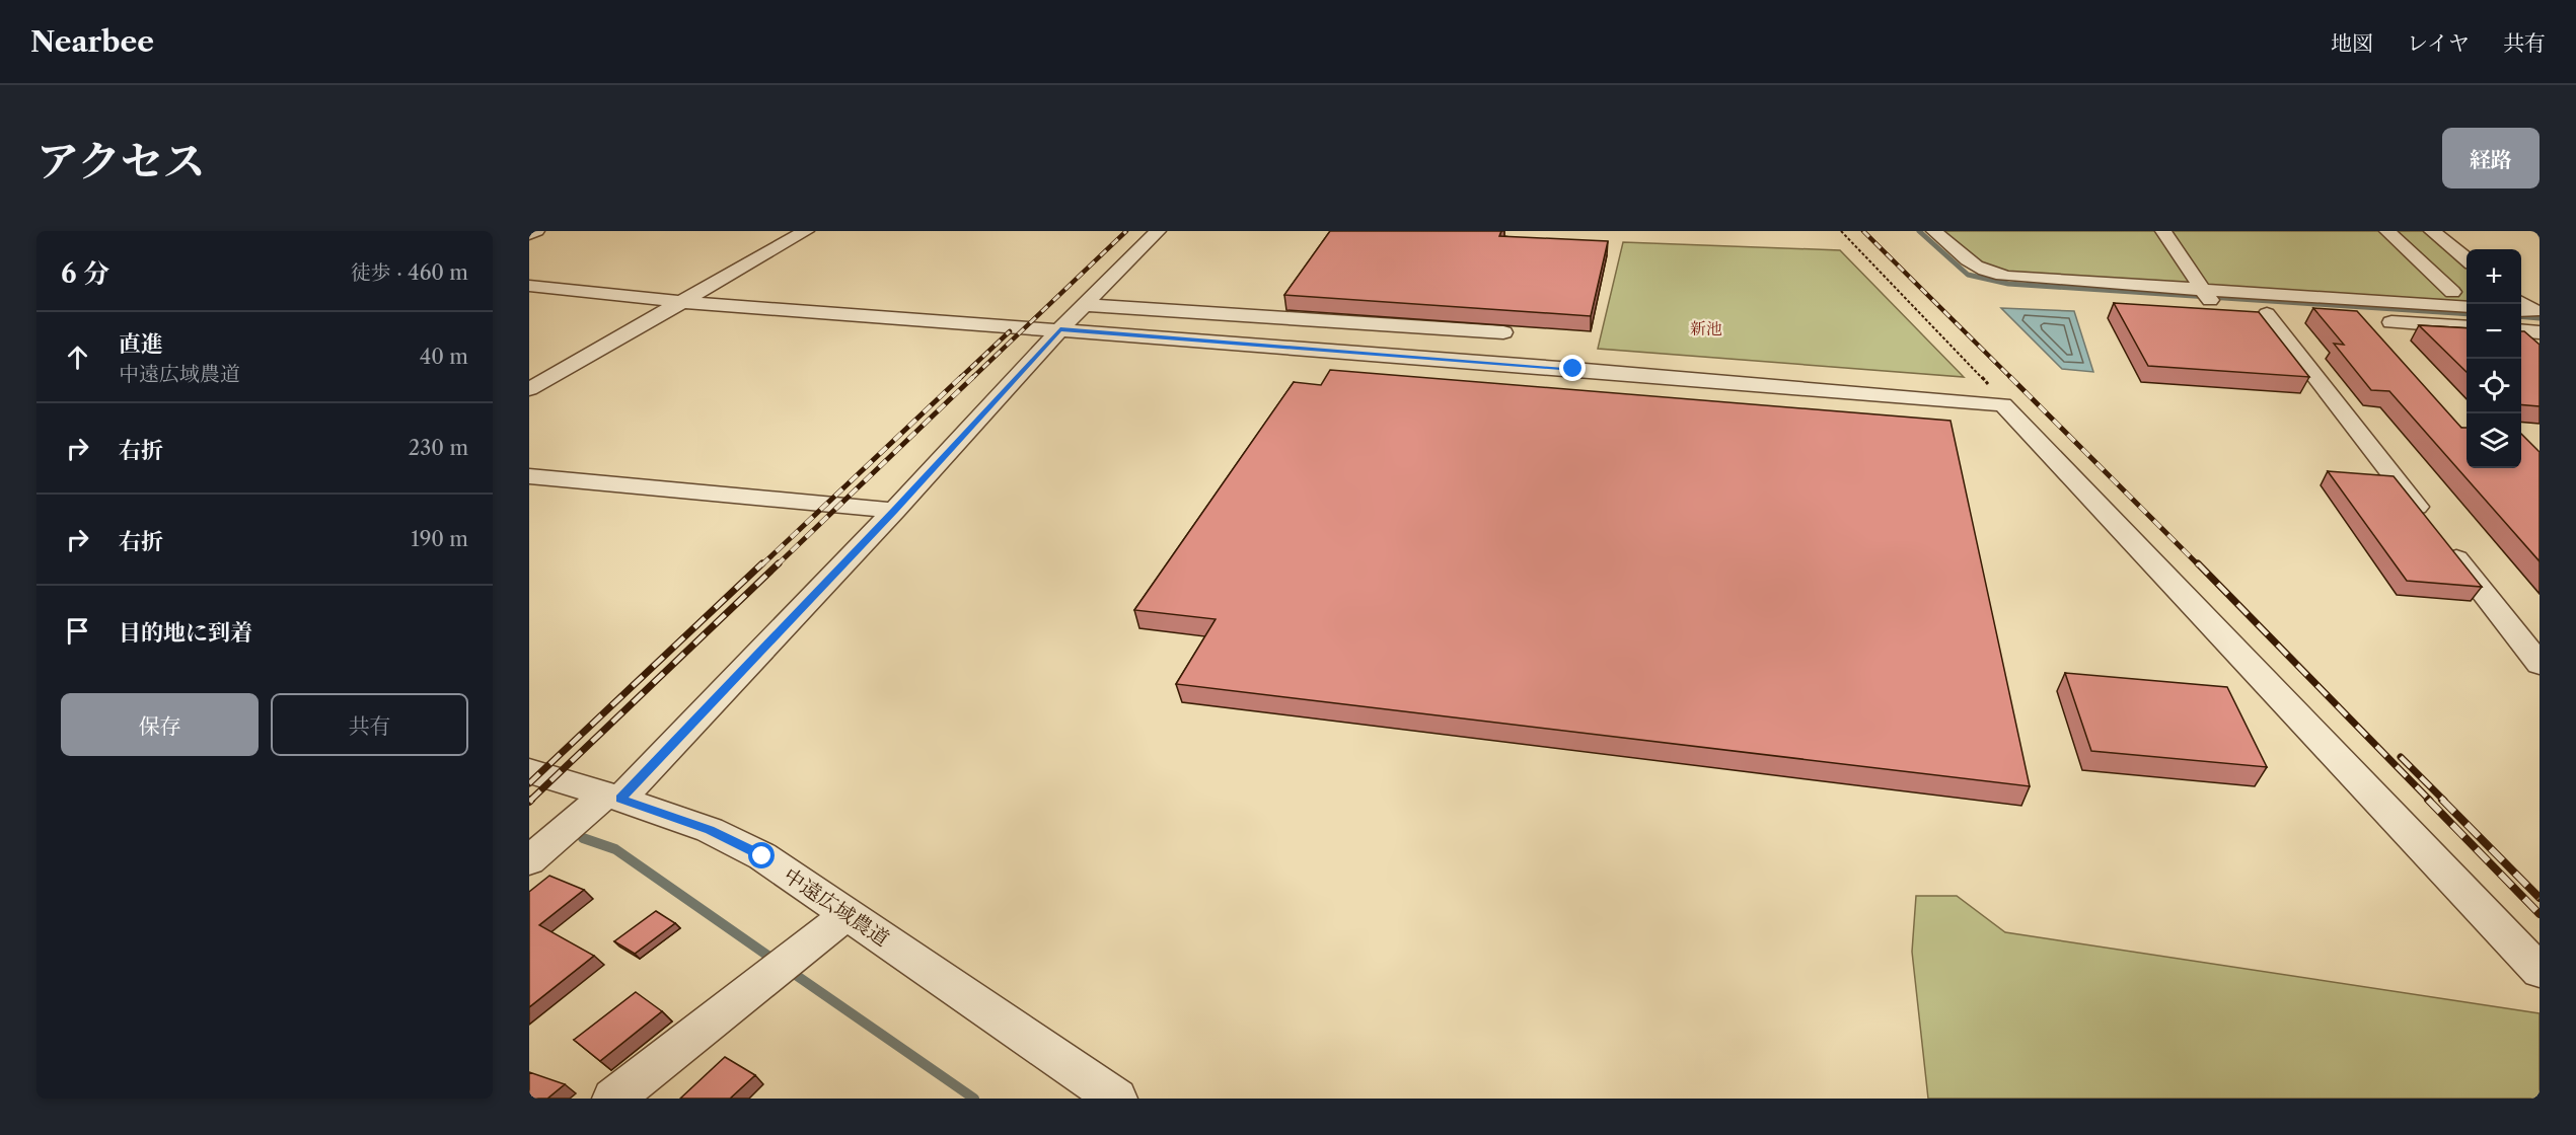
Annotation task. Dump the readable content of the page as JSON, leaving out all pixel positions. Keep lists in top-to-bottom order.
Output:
{
  "streets": {
    "street": ["中遠広域農道"]
  },
  "districts": ["新池"],
  "page": {
    "header": "Nearbee",
    "nav": ["地図", "レイヤ", "共有"],
    "title": "アクセス",
    "buttons": [
      "経路",
      ["保存", "共有"]
    ],
    "heading": ["6 分", "徒歩 · 460 m"],
    "map_buttons": ["+", "−"],
    "list": [
      ["直進", "中遠広域農道", "40 m"],
      ["右折", "230 m"],
      ["右折", "190 m"],
      "目的地に到着"
    ]
  }
}
